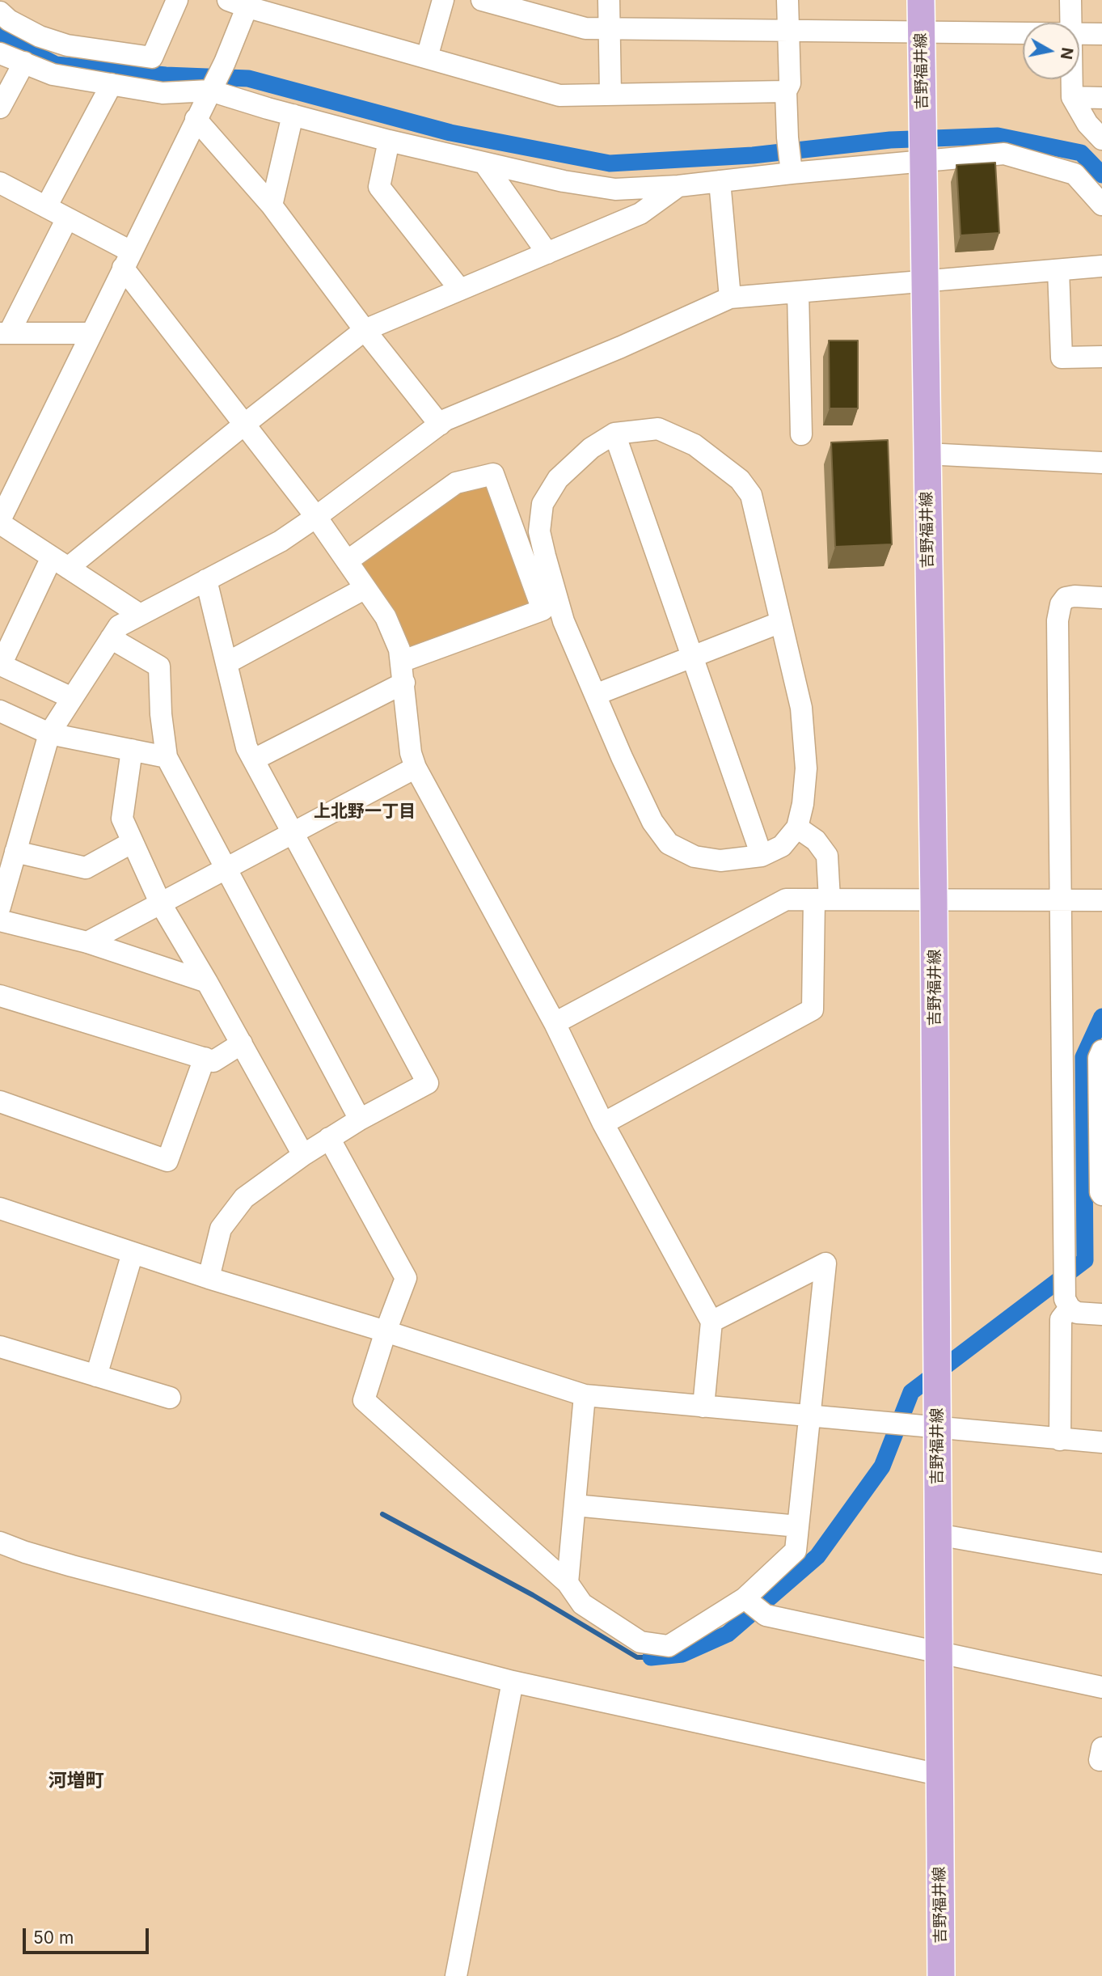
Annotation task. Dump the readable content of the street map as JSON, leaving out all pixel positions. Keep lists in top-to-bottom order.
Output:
{
  "streets": {
    "main road": ["吉野福井線"]
  },
  "districts": ["上北野一丁目", "河増町"],
  "scale_bar": "50 m",
  "north": "right"
}
